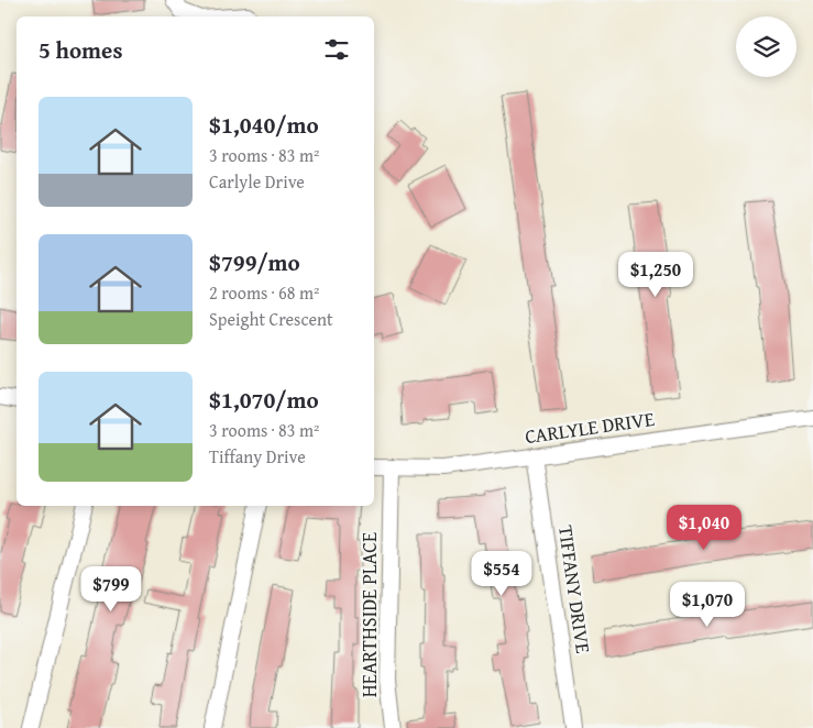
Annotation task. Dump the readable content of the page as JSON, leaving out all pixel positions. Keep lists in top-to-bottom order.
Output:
{
  "streets": {
    "street": ["CARLYLE DRIVE", "TIFFANY DRIVE", "HEARTHSIDE PLACE"]
  },
  "crossings": [
    ["CARLYLE DRIVE", "TIFFANY DRIVE"],
    ["CARLYLE DRIVE", "HEARTHSIDE PLACE"]
  ],
  "page": {
    "heading": "5 homes",
    "list": [
      {
        "name": "$1,040/mo",
        "note": "3 rooms · 83 m² · Carlyle Drive"
      },
      {
        "name": "$799/mo",
        "note": "2 rooms · 68 m² · Speight Crescent"
      },
      {
        "name": "$1,070/mo",
        "note": "3 rooms · 83 m² · Tiffany Drive"
      }
    ],
    "price": [
      "$1,250",
      "$1,040",
      "$554",
      "$799",
      "$1,070"
    ]
  }
}
